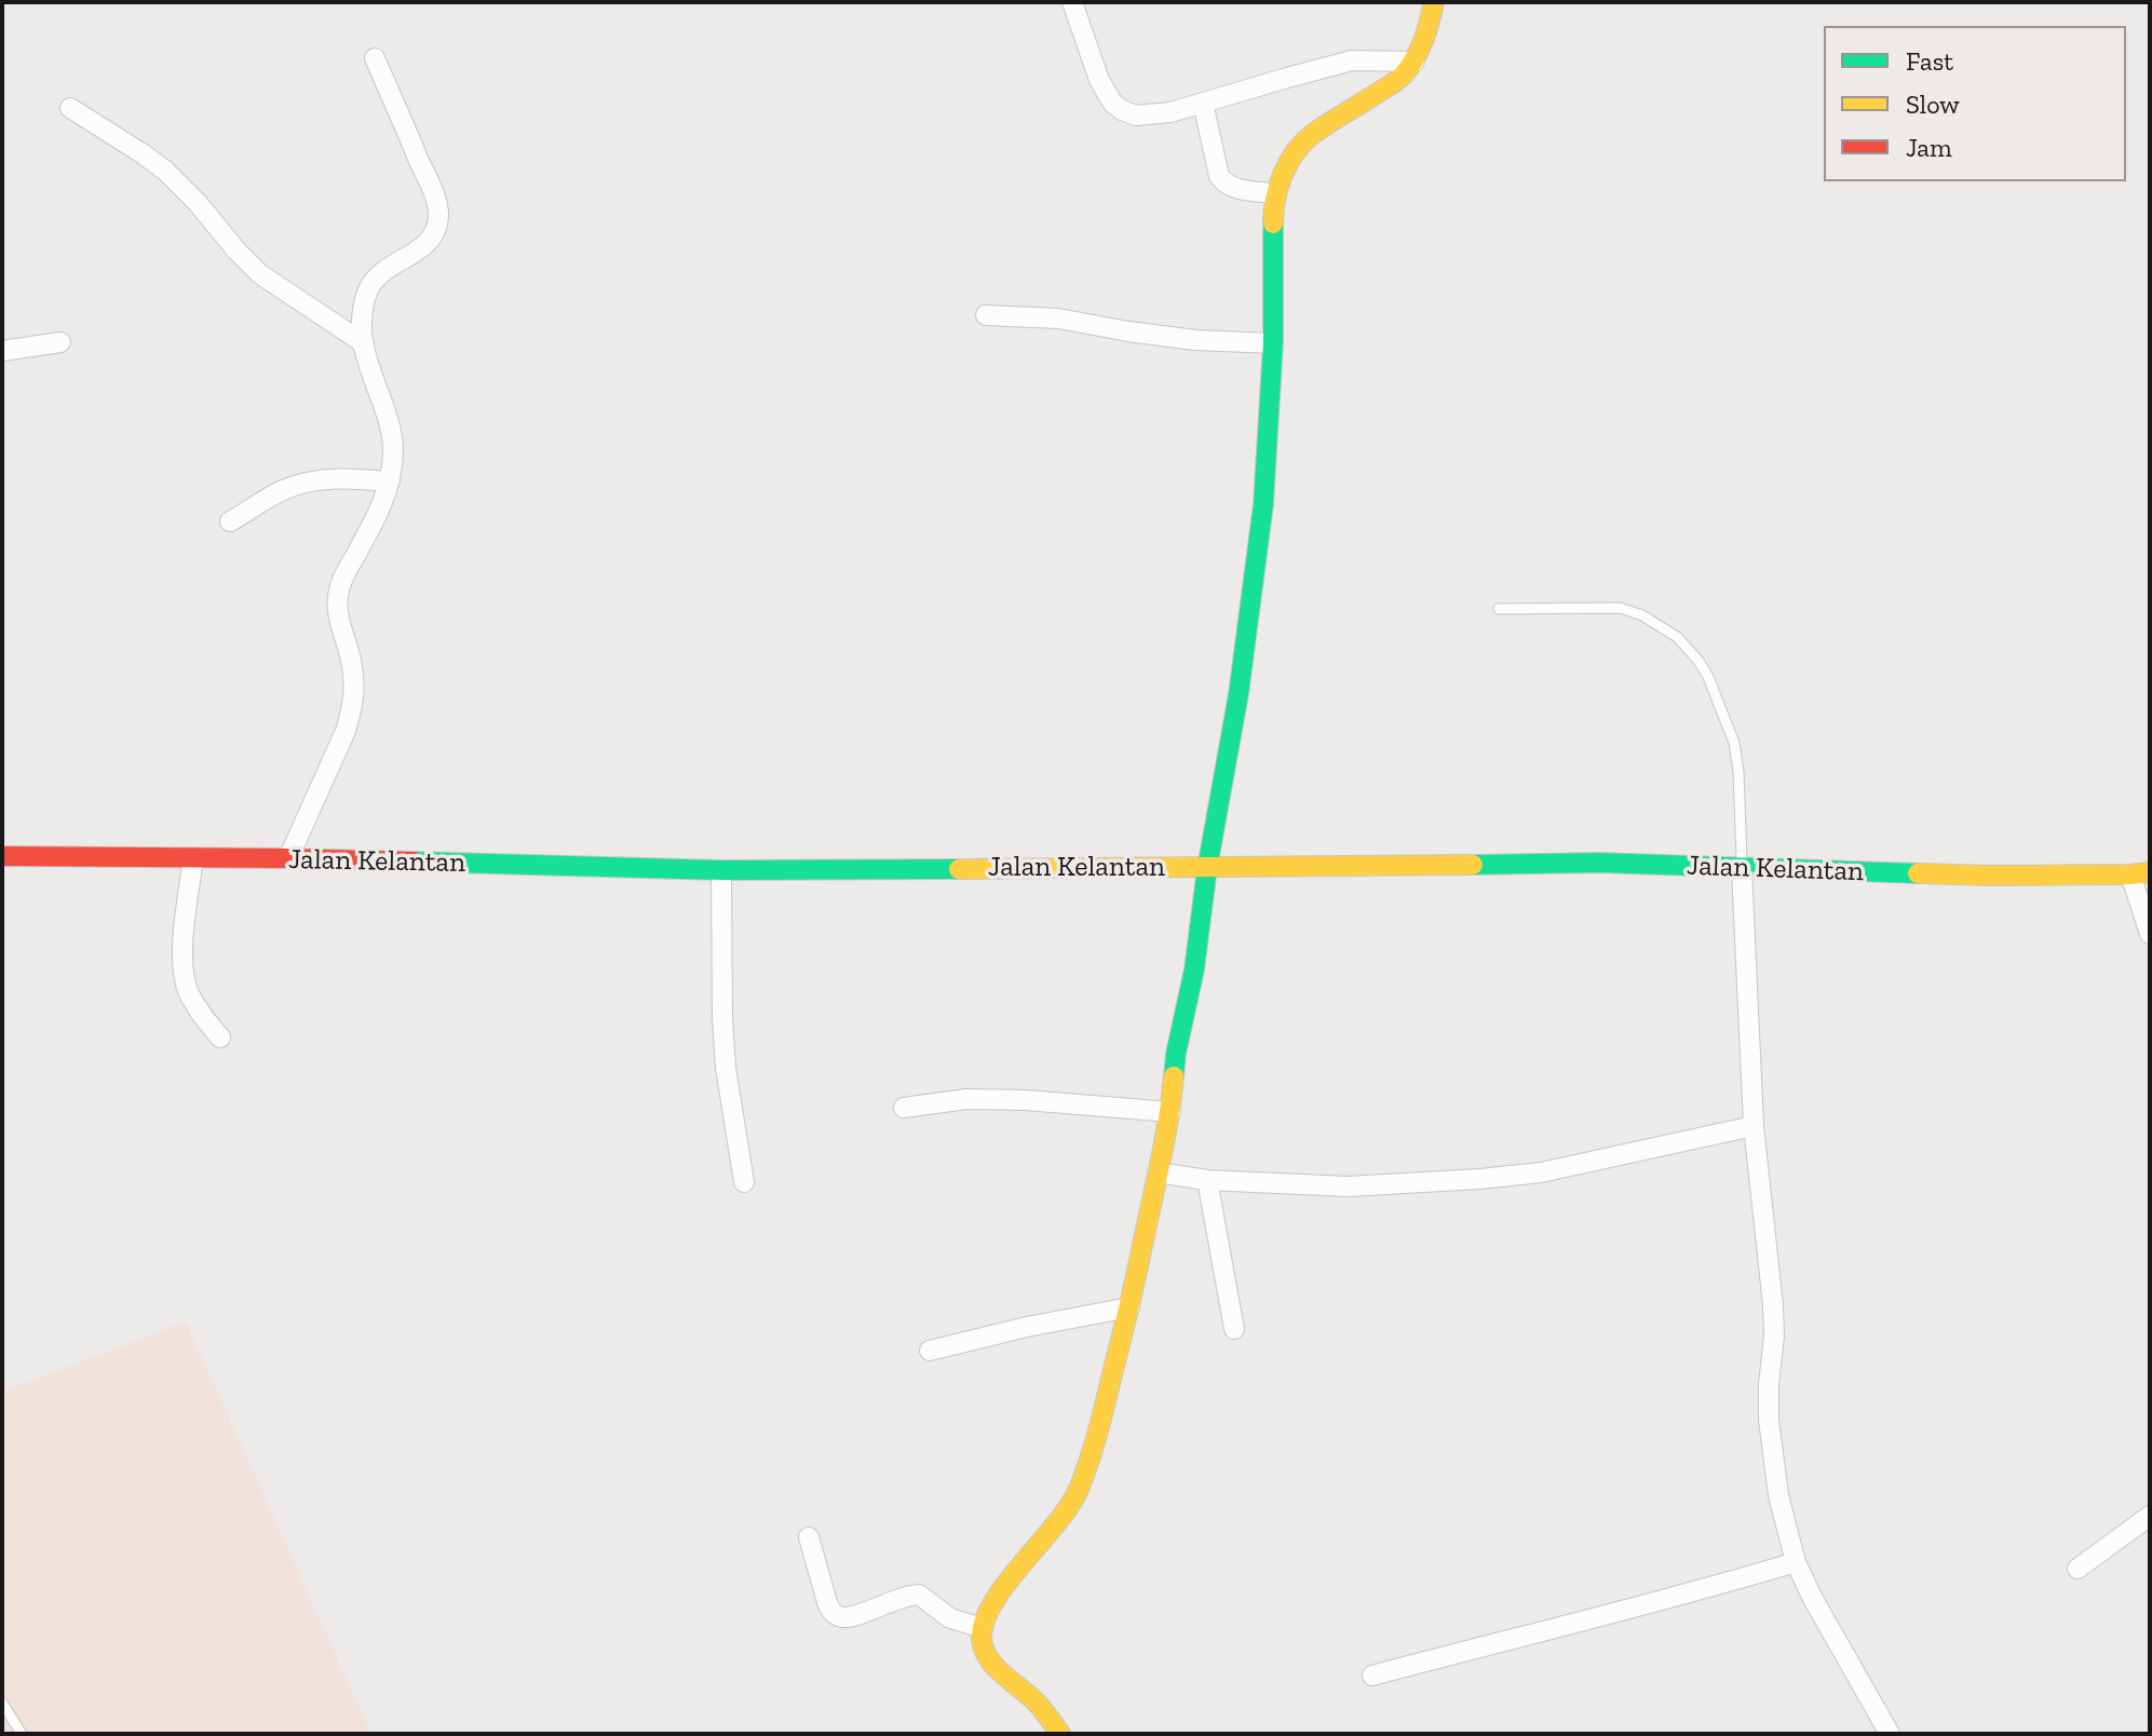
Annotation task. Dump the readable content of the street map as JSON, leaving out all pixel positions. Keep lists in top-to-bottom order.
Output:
{
  "streets": {
    "main road": ["Jalan Kelantan"]
  },
  "legend": ["Fast", "Slow", "Jam"]
}
